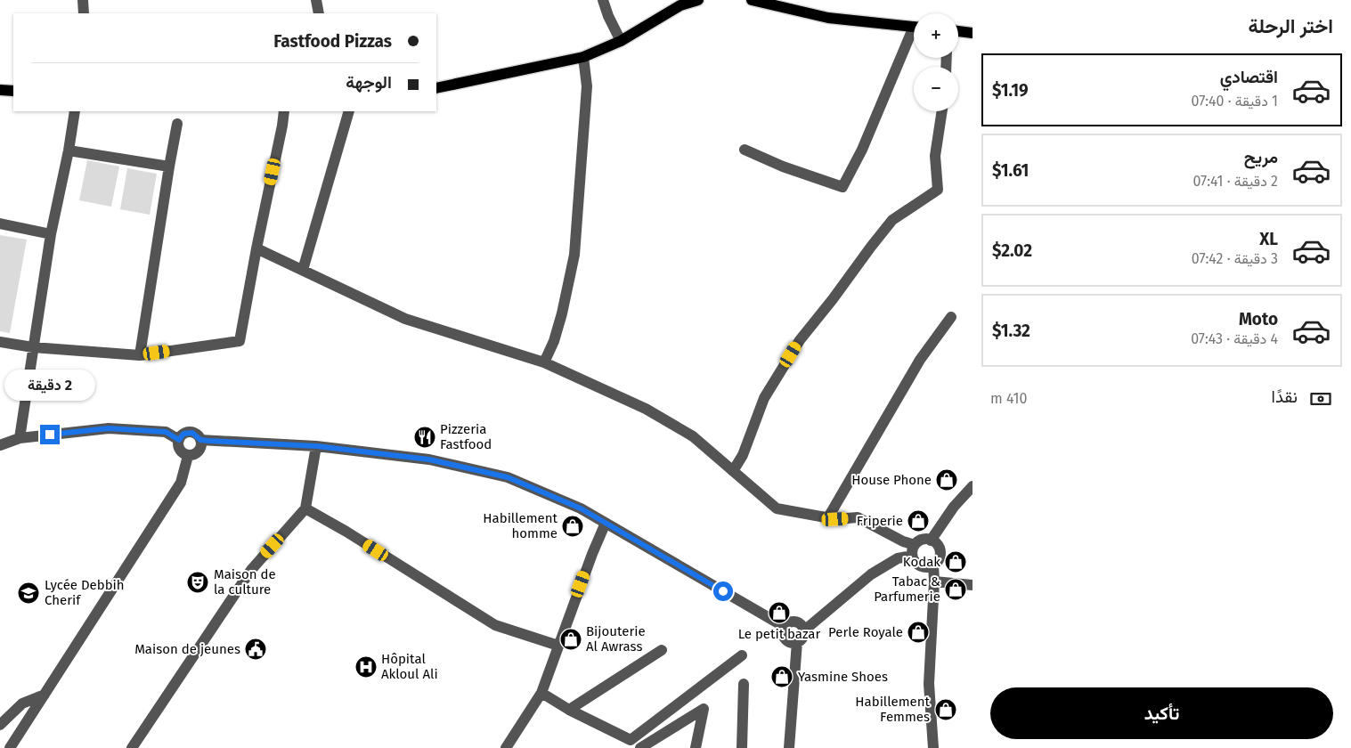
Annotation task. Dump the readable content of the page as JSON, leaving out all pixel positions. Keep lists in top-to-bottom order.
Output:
{
  "places": {
    "restaurant": ["Pizzeria Fastfood"],
    "shop": [
      "House Phone",
      "Friperie",
      "Habillement homme",
      "Kodak",
      "Tabac & Parfumerie",
      "Le petit bazar",
      "Perle Royale",
      "Bijouterie Al Awrass",
      "Yasmine Shoes",
      "Habillement Femmes"
    ],
    "theatre": ["Maison de la culture"],
    "school or university": ["Lycée Debbih Cherif"],
    "public building": ["Maison de jeunes"],
    "hospital": ["Hôpital Akloul Ali"]
  },
  "page": {
    "heading": "اختر الرحلة",
    "map_buttons": ["+", "−"],
    "banner": ["Fastfood Pizzas", "الوجهة"],
    "list": [
      {
        "name": "اقتصادي",
        "note": "1 دقيقة · 07:40",
        "value": "$1.19"
      },
      {
        "name": "مريح",
        "note": "2 دقيقة · 07:41",
        "value": "$1.61"
      },
      {
        "name": "XL",
        "note": "3 دقيقة · 07:42",
        "value": "$2.02"
      },
      {
        "name": "Moto",
        "note": "4 دقيقة · 07:43",
        "value": "$1.32"
      }
    ],
    "bubble": "2 دقيقة",
    "pay": ["نقدًا", "410 m"],
    "buttons": "تأكيد"
  }
}
